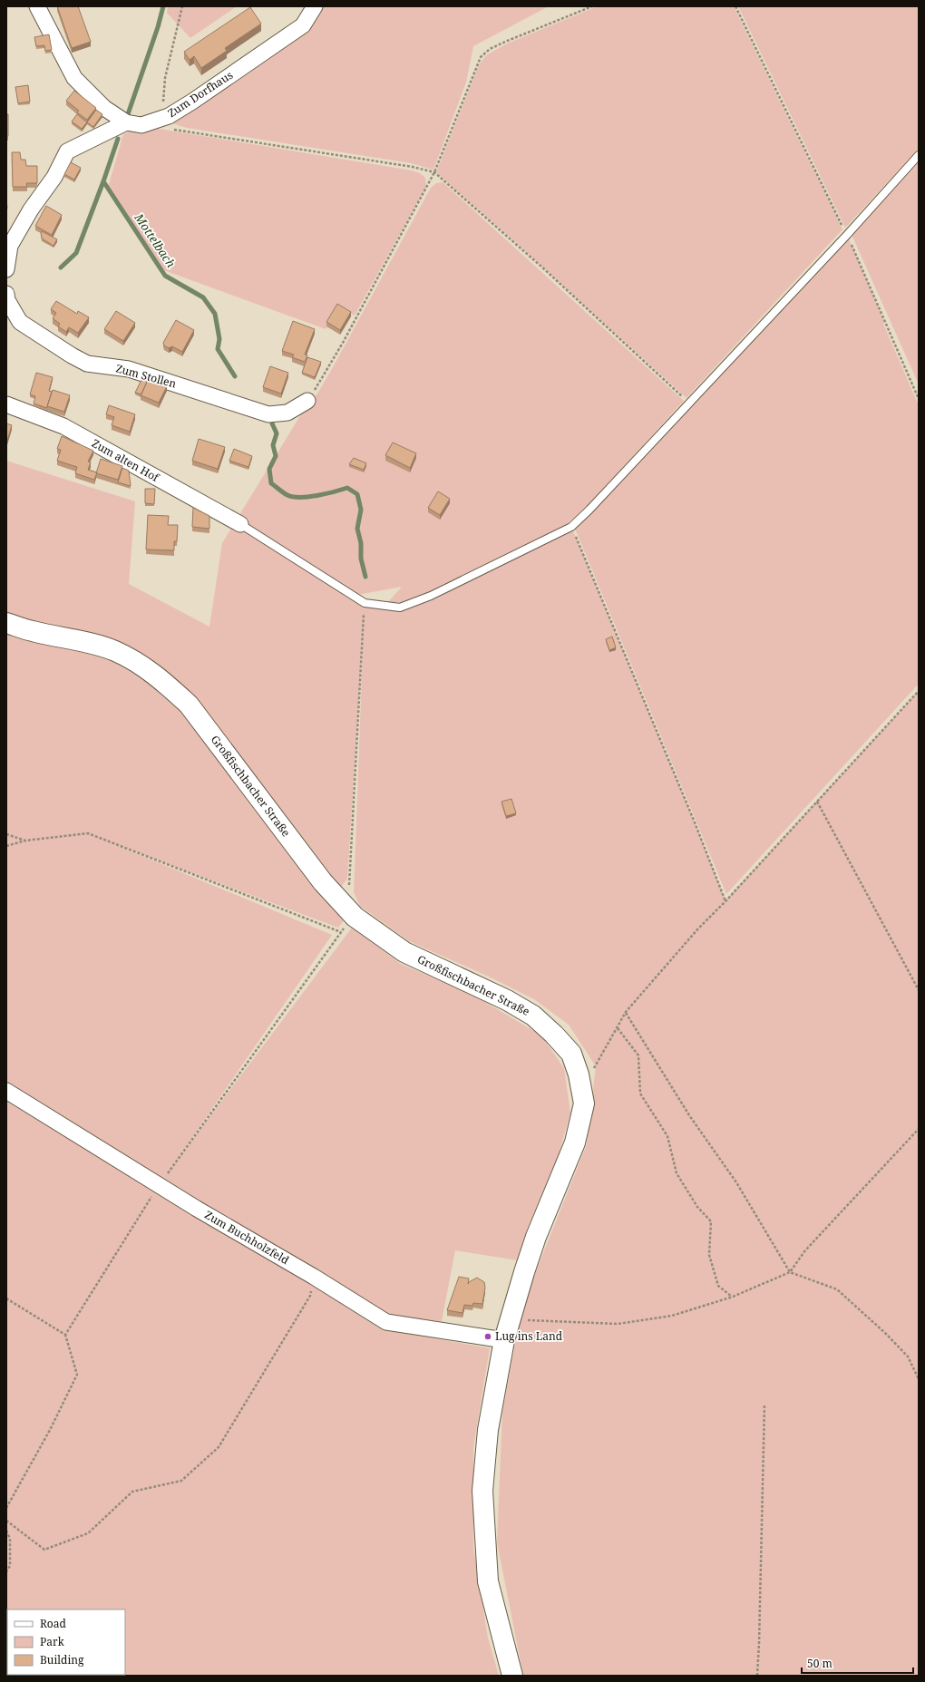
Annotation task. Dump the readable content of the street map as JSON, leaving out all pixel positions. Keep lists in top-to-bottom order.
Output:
{
  "streets": {
    "main road": ["Großfischbacher Straße"],
    "street": [
      "Zum Dorfhaus",
      "Zum Stollen",
      "Zum alten Hof",
      "Zum Buchholzfeld"
    ]
  },
  "crossings": [
    ["Großfischbacher Straße", "Zum Buchholzfeld"]
  ],
  "water": ["Mottelbach"],
  "places": ["Lug ins Land"],
  "legend": ["Road", "Park", "Building"],
  "scale_bar": "50 m"
}
